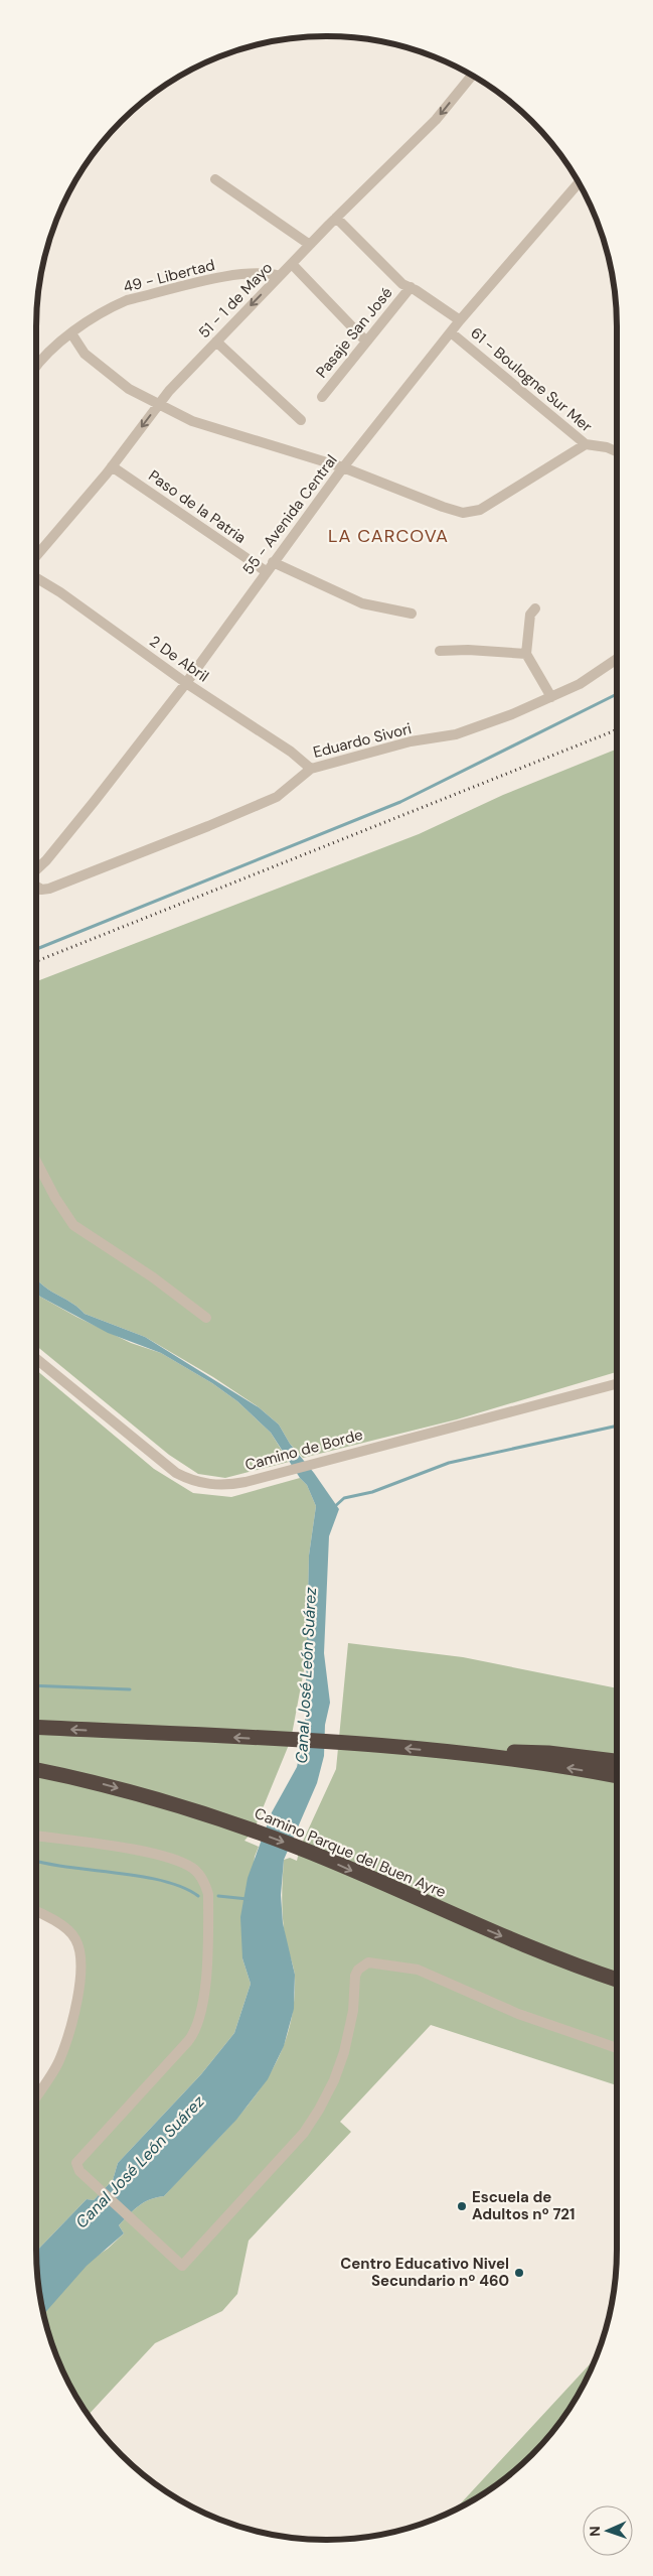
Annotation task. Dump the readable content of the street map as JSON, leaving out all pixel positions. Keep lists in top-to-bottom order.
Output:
{
  "streets": {
    "highway": ["Camino Parque del Buen Ayre"],
    "street": [
      "49 - Libertad",
      "51 - 1 de Mayo",
      "Pasaje San José",
      "61 - Boulogne Sur Mer",
      "Paso de la Patria",
      "55 - Avenida Central",
      "2 De Abril",
      "Eduardo Sivori",
      "Camino de Borde"
    ]
  },
  "crossings": [
    ["49 - Libertad", "51 - 1 de Mayo"],
    ["51 - 1 de Mayo", "61 - Boulogne Sur Mer"],
    ["51 - 1 de Mayo", "Paso de la Patria"],
    ["Pasaje San José", "61 - Boulogne Sur Mer"],
    ["61 - Boulogne Sur Mer", "55 - Avenida Central"],
    ["Paso de la Patria", "55 - Avenida Central"],
    ["55 - Avenida Central", "2 De Abril"],
    ["2 De Abril", "Eduardo Sivori"]
  ],
  "one_way": ["51 - 1 de Mayo"],
  "districts": ["LA CARCOVA"],
  "water": ["Canal José León Suárez"],
  "places": ["Escuela de Adultos nº 721", "Centro Educativo Nivel Secundario nº 460"],
  "north": "left"
}
